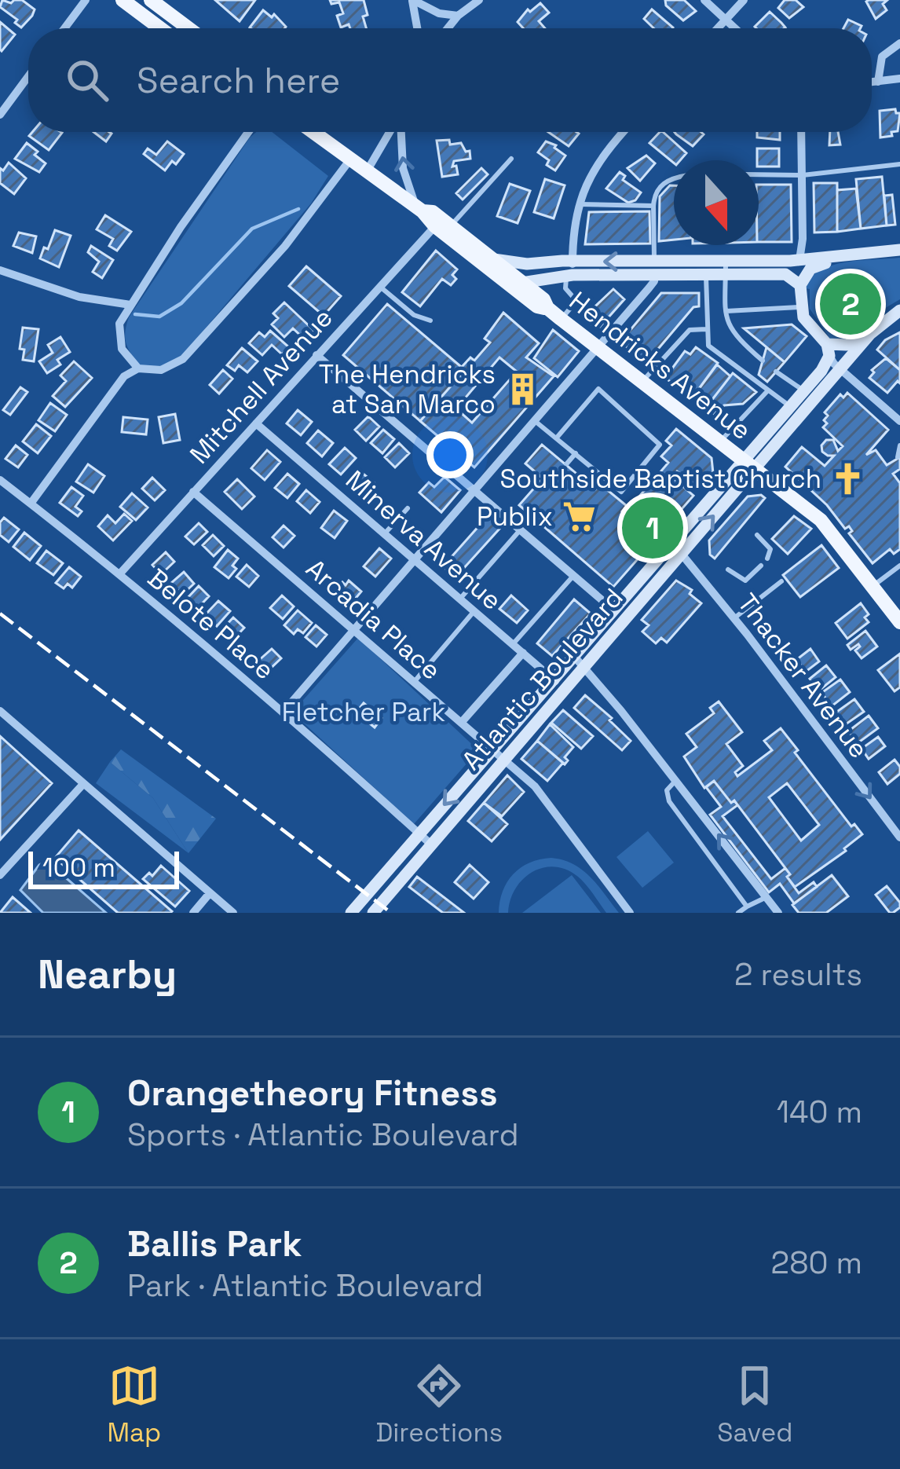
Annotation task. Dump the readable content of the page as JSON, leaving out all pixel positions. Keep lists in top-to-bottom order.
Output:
{
  "streets": {
    "main road": ["Hendricks Avenue", "Atlantic Boulevard"],
    "street": [
      "Mitchell Avenue",
      "Minerva Avenue",
      "Arcadia Place",
      "Belote Place",
      "Thacker Avenue"
    ]
  },
  "crossings": [
    ["Hendricks Avenue", "Mitchell Avenue"],
    ["Hendricks Avenue", "Atlantic Boulevard"],
    ["Mitchell Avenue", "Minerva Avenue"],
    ["Mitchell Avenue", "Arcadia Place"],
    ["Mitchell Avenue", "Belote Place"],
    ["Minerva Avenue", "Atlantic Boulevard"],
    ["Arcadia Place", "Atlantic Boulevard"],
    ["Belote Place", "Atlantic Boulevard"],
    ["Thacker Avenue", "Atlantic Boulevard"]
  ],
  "one_way": ["Thacker Avenue"],
  "parks": ["Fletcher Park"],
  "places": {
    "building": ["The Hendricks at San Marco"],
    "church": ["Southside Baptist Church"],
    "supermarket": ["Publix"]
  },
  "scale_bar": "100 m",
  "north": "bottom",
  "page": {
    "search": "Search here",
    "pins": ["2", "1"],
    "scale": "100 m",
    "heading": ["Nearby", "2 results"],
    "list": [
      {
        "mark": "1",
        "name": "Orangetheory Fitness",
        "note": "Sports · Atlantic Boulevard",
        "value": "140 m"
      },
      {
        "mark": "2",
        "name": "Ballis Park",
        "note": "Park · Atlantic Boulevard",
        "value": "280 m"
      }
    ],
    "nav": ["Map", "Directions", "Saved"]
  }
}
